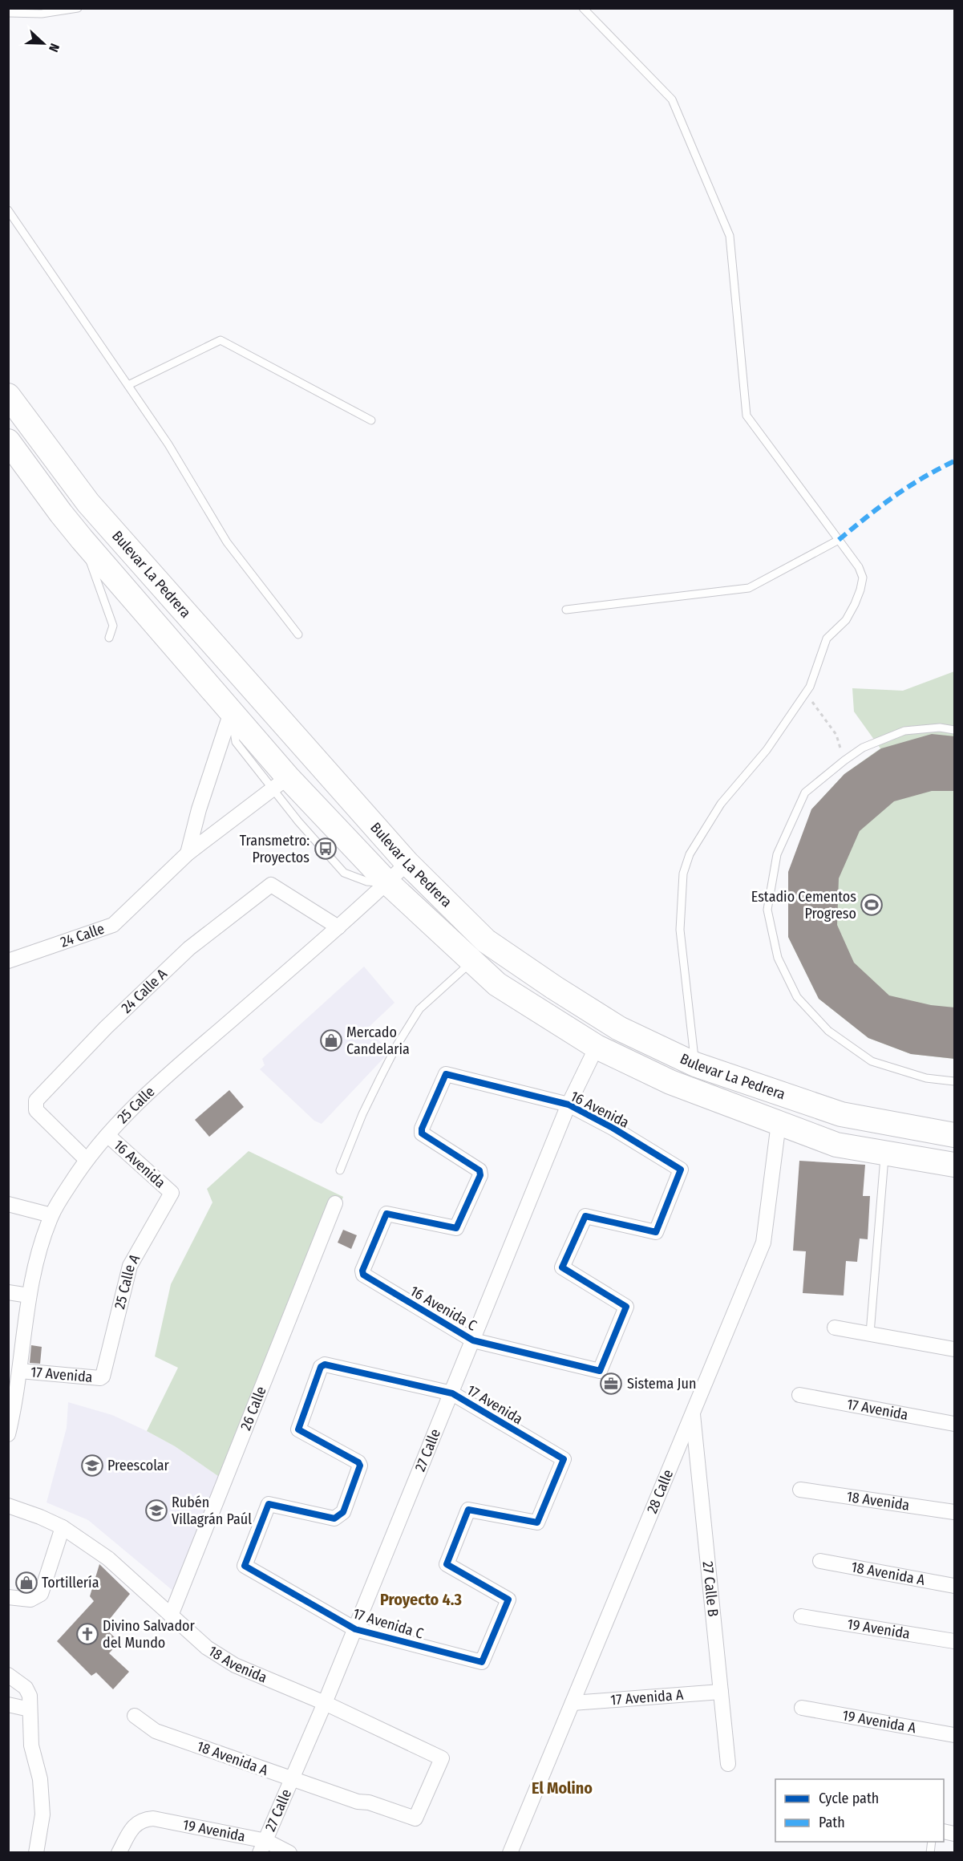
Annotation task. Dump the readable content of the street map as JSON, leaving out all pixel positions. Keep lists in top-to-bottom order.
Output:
{
  "streets": {
    "main road": ["Bulevar La Pedrera"],
    "street": [
      "24 Calle",
      "24 Calle A",
      "25 Calle",
      "16 Avenida",
      "25 Calle A",
      "16 Avenida C",
      "17 Avenida",
      "26 Calle",
      "27 Calle",
      "28 Calle",
      "18 Avenida",
      "18 Avenida A",
      "27 Calle B",
      "17 Avenida C",
      "19 Avenida",
      "17 Avenida A",
      "19 Avenida A"
    ]
  },
  "crossings": [
    ["Bulevar La Pedrera", "24 Calle"],
    ["Bulevar La Pedrera", "25 Calle"],
    ["Bulevar La Pedrera", "27 Calle"],
    ["Bulevar La Pedrera", "28 Calle"],
    ["24 Calle A", "25 Calle"],
    ["25 Calle", "16 Avenida"],
    ["25 Calle", "17 Avenida"],
    ["16 Avenida", "25 Calle A"],
    ["16 Avenida", "16 Avenida C"],
    ["16 Avenida", "27 Calle"],
    ["25 Calle A", "17 Avenida"],
    ["16 Avenida C", "27 Calle"],
    ["17 Avenida", "27 Calle"],
    ["17 Avenida", "17 Avenida C"],
    ["26 Calle", "18 Avenida"],
    ["27 Calle", "18 Avenida"],
    ["27 Calle", "18 Avenida A"],
    ["27 Calle", "17 Avenida C"],
    ["27 Calle", "19 Avenida"],
    ["28 Calle", "27 Calle B"],
    ["28 Calle", "17 Avenida A"],
    ["18 Avenida", "18 Avenida A"],
    ["27 Calle B", "17 Avenida A"]
  ],
  "districts": ["Proyecto 4.3", "El Molino"],
  "places": {
    "bus stop": ["Transmetro: Proyectos"],
    "sports": ["Estadio Cementos Progreso"],
    "shop": ["Mercado Candelaria", "Tortillería"],
    "office": ["Sistema Jun"],
    "school or university": ["Preescolar", "Rubén Villagrán Paúl"],
    "church": ["Divino Salvador del Mundo"]
  },
  "legend": ["Cycle path", "Path"],
  "north": "right"
}
